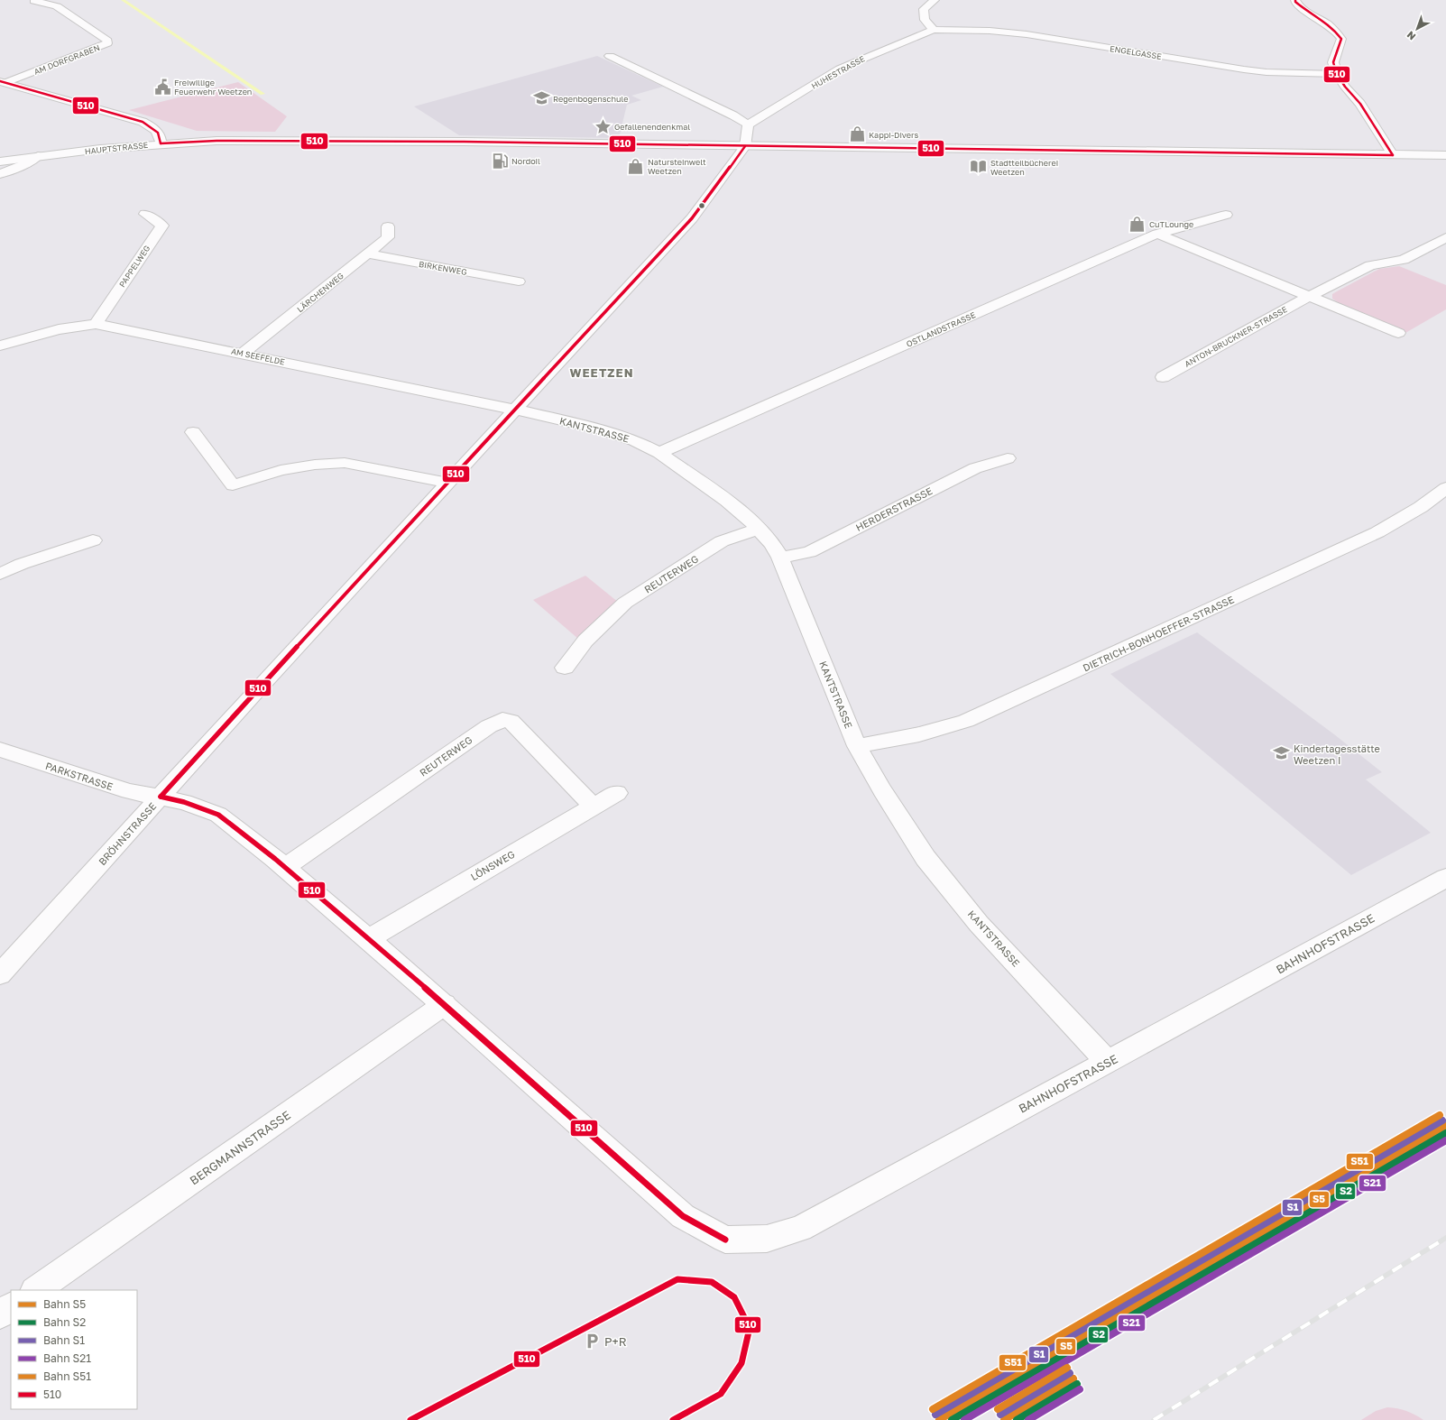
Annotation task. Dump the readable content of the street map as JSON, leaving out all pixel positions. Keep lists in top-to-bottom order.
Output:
{
  "streets": {
    "street": [
      "ENGELGASSE",
      "AM DORFGRABEN",
      "HUHESTRASSE",
      "HAUPTSTRASSE",
      "PAPPELWEG",
      "BIRKENWEG",
      "LÄRCHENWEG",
      "OSTLANDSTRASSE",
      "ANTON-BRUCKNER-STRASSE",
      "AM SEEFELDE",
      "KANTSTRASSE",
      "HERDERSTRASSE",
      "REUTERWEG",
      "DIETRICH-BONHOEFFER-STRASSE",
      "PARKSTRASSE",
      "BRÖHNSTRASSE",
      "LÖNSWEG",
      "BAHNHOFSTRASSE",
      "BERGMANNSTRASSE"
    ]
  },
  "crossings": [
    ["ENGELGASSE", "HUHESTRASSE"],
    ["HAUPTSTRASSE", "BRÖHNSTRASSE"],
    ["PAPPELWEG", "AM SEEFELDE"],
    ["BIRKENWEG", "LÄRCHENWEG"],
    ["LÄRCHENWEG", "AM SEEFELDE"],
    ["OSTLANDSTRASSE", "KANTSTRASSE"],
    ["AM SEEFELDE", "KANTSTRASSE"],
    ["AM SEEFELDE", "BRÖHNSTRASSE"],
    ["KANTSTRASSE", "HERDERSTRASSE"],
    ["KANTSTRASSE", "REUTERWEG"],
    ["KANTSTRASSE", "DIETRICH-BONHOEFFER-STRASSE"],
    ["KANTSTRASSE", "BRÖHNSTRASSE"],
    ["KANTSTRASSE", "BAHNHOFSTRASSE"],
    ["REUTERWEG", "PARKSTRASSE"],
    ["REUTERWEG", "LÖNSWEG"],
    ["PARKSTRASSE", "BRÖHNSTRASSE"],
    ["PARKSTRASSE", "LÖNSWEG"],
    ["PARKSTRASSE", "BAHNHOFSTRASSE"],
    ["PARKSTRASSE", "BERGMANNSTRASSE"],
    ["BAHNHOFSTRASSE", "BERGMANNSTRASSE"]
  ],
  "districts": ["WEETZEN"],
  "places": {
    "public building": ["Freiwillige Feuerwehr Weetzen"],
    "school or university": ["Regenbogenschule", "Kindertagesstätte Weetzen I"],
    "place": ["Gefallenendenkmal"],
    "shop": ["Kappi-Divers", "Natursteinwelt Weetzen", "CuTLounge"],
    "fuel station": ["Nordoil"],
    "library": ["Stadtteilbücherei Weetzen"],
    "parking": ["P+R"]
  },
  "lines": [
    "transit line 510",
    "rail line S51",
    "rail line S1",
    "rail line S5",
    "rail line S2",
    "rail line S21"
  ],
  "legend": [
    "Bahn S5",
    "Bahn S2",
    "Bahn S1",
    "Bahn S21",
    "Bahn S51",
    "510"
  ],
  "north": "bottom left"
}
